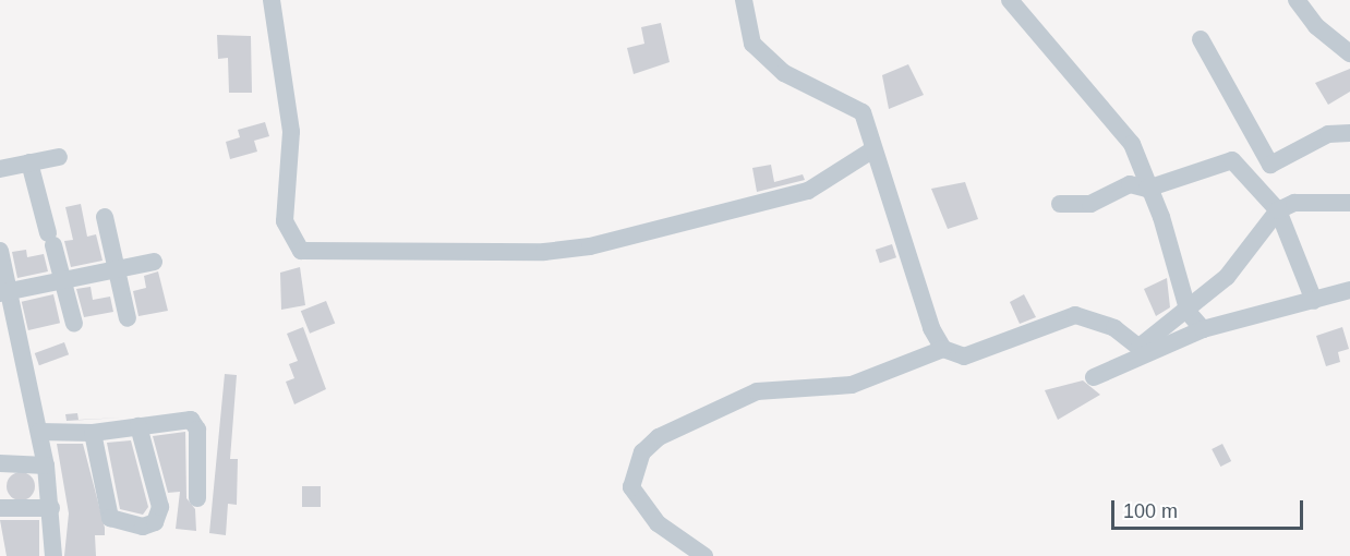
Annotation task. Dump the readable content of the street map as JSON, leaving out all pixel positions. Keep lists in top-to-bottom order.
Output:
{
  "scale_bar": "100 m"
}
